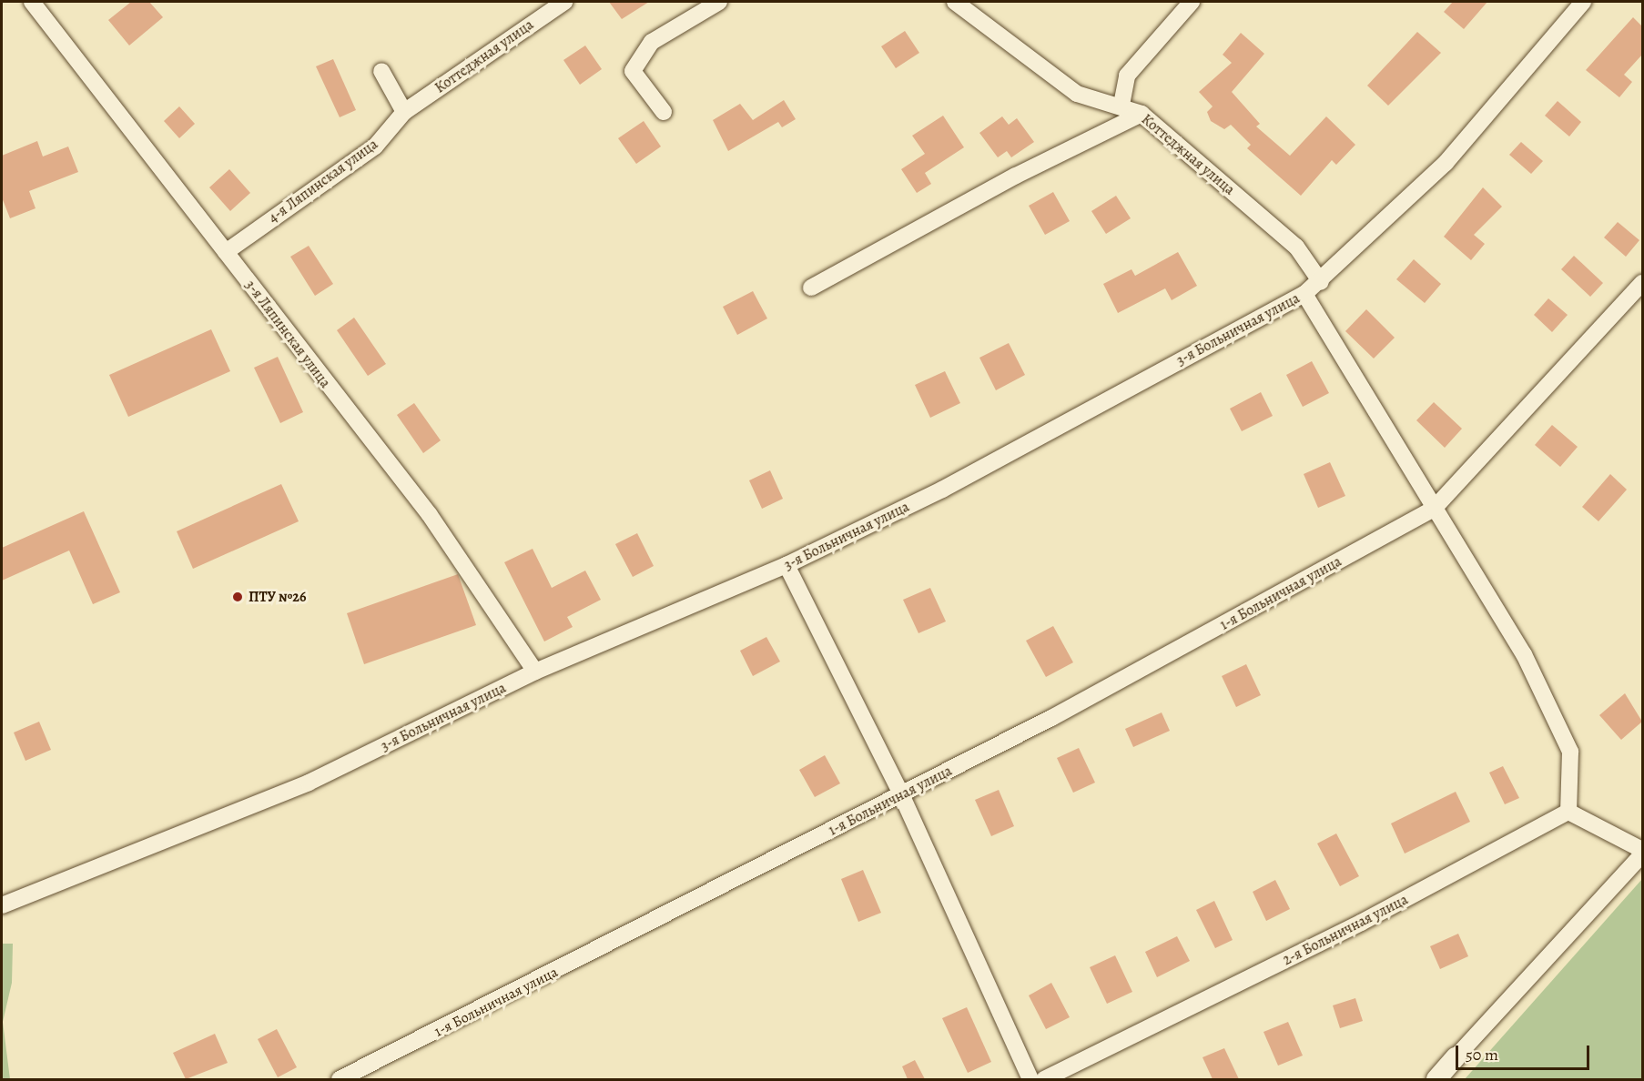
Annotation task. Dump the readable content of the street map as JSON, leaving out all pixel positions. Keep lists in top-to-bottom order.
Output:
{
  "streets": {
    "street": [
      "Коттеджная улица",
      "4-я Ляпинская улица",
      "3-я Больничная улица",
      "3-я Ляпинская улица",
      "1-я Больничная улица",
      "2-я Больничная улица"
    ]
  },
  "crossings": [
    ["Коттеджная улица", "4-я Ляпинская улица"],
    ["Коттеджная улица", "3-я Больничная улица"],
    ["4-я Ляпинская улица", "3-я Ляпинская улица"],
    ["3-я Больничная улица", "3-я Ляпинская улица"]
  ],
  "places": ["ПТУ №26"],
  "scale_bar": "50 m"
}
